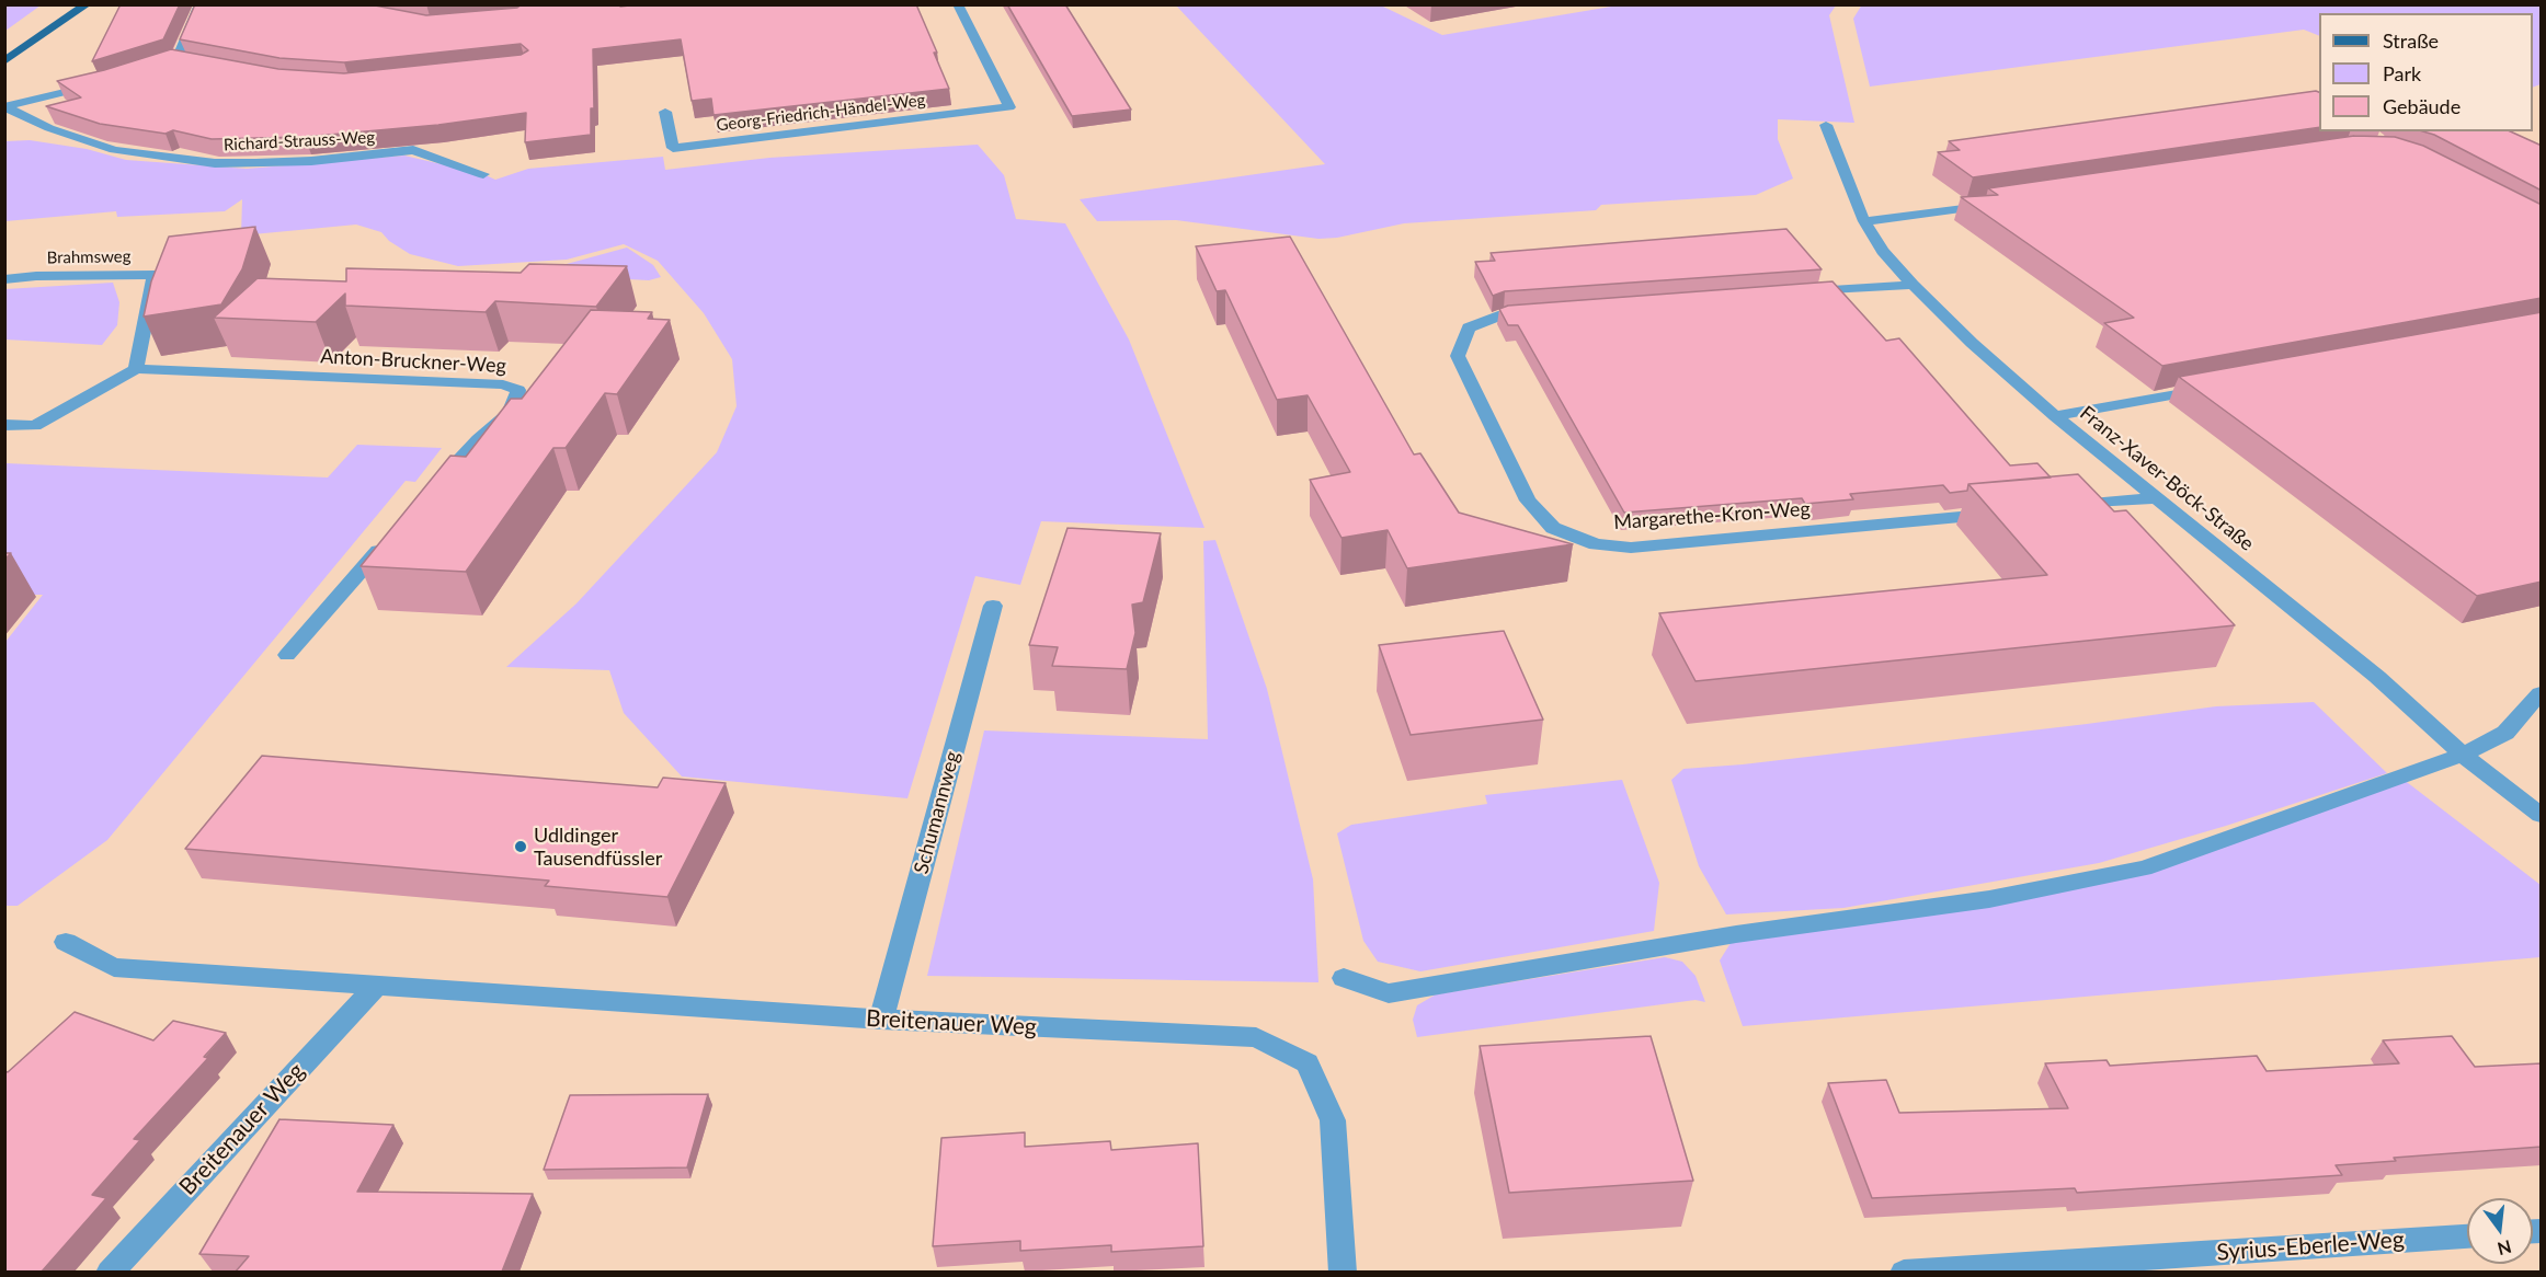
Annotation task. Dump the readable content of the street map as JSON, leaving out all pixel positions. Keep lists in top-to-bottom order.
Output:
{
  "streets": {
    "street": [
      "Georg-Friedrich-Händel-Weg",
      "Richard-Strauss-Weg",
      "Brahmsweg",
      "Anton-Bruckner-Weg",
      "Franz-Xaver-Böck-Straße",
      "Margarethe-Kron-Weg",
      "Schumannweg",
      "Breitenauer Weg",
      "Syrius-Eberle-Weg"
    ]
  },
  "crossings": [
    ["Brahmsweg", "Anton-Bruckner-Weg"],
    ["Schumannweg", "Breitenauer Weg"]
  ],
  "places": ["Udldinger Tausendfüssler"],
  "legend": ["Straße", "Park", "Gebäude"],
  "north": "bottom"
}
